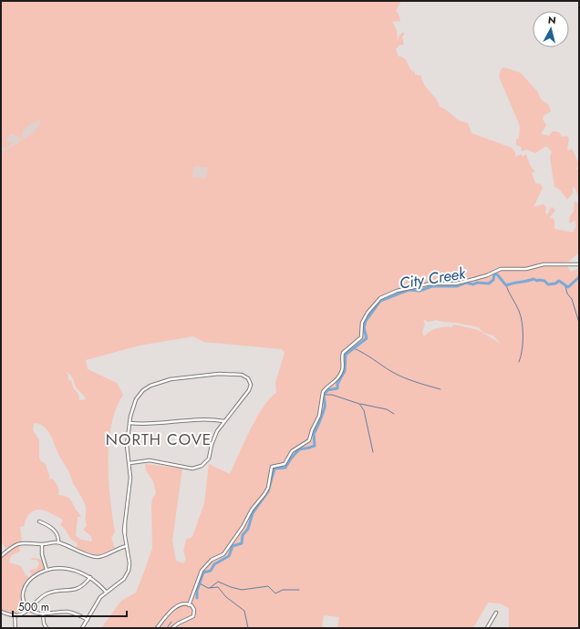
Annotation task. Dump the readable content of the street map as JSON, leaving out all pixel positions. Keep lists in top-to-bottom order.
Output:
{
  "districts": ["NORTH COVE"],
  "water": ["City Creek"],
  "scale_bar": "500 m",
  "north": "top"
}
